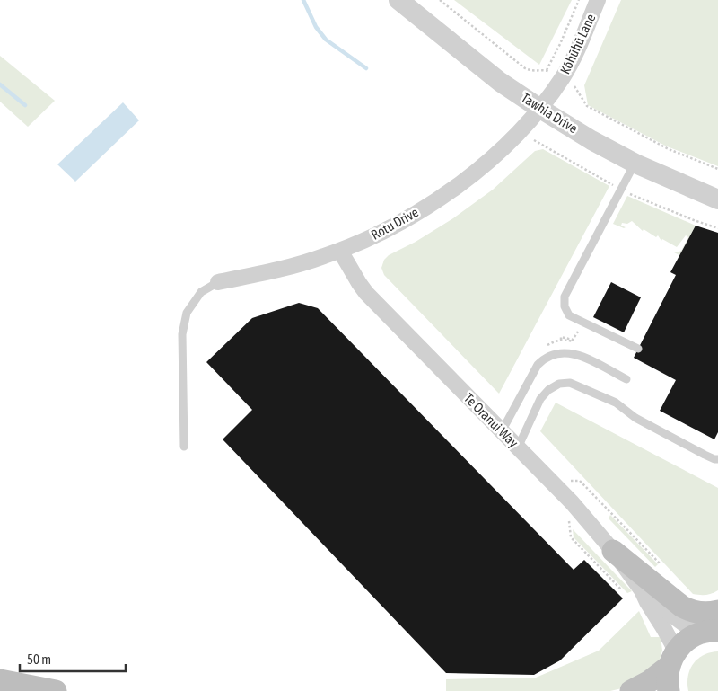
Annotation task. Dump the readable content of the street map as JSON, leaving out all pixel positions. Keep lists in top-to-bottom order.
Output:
{
  "streets": {
    "street": [
      "Kōhūhū Lane",
      "Tawhia Drive",
      "Rotu Drive",
      "Te Oranui Way"
    ]
  },
  "crossings": [
    ["Kōhūhū Lane", "Tawhia Drive"],
    ["Kōhūhū Lane", "Rotu Drive"],
    ["Tawhia Drive", "Rotu Drive"],
    ["Rotu Drive", "Te Oranui Way"]
  ],
  "scale_bar": "50 m"
}
